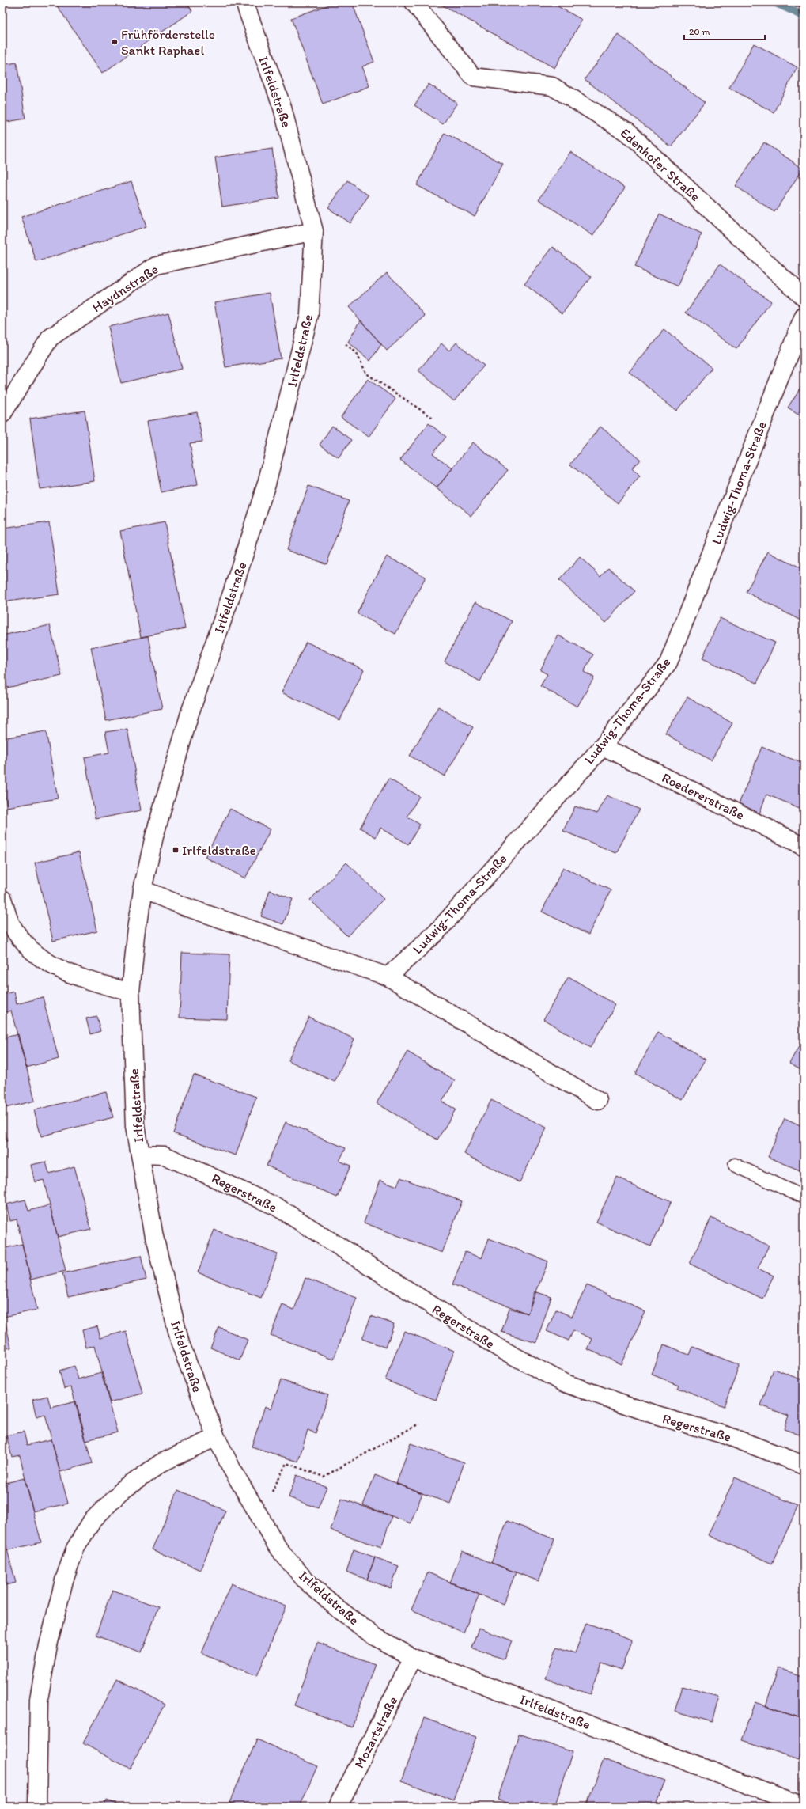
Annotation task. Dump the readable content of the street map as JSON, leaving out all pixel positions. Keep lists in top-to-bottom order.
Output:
{
  "streets": {
    "street": [
      "Irlfeldstraße",
      "Edenhofer Straße",
      "Haydnstraße",
      "Ludwig-Thoma-Straße",
      "Roedererstraße",
      "Regerstraße",
      "Mozartstraße"
    ]
  },
  "crossings": [
    ["Irlfeldstraße", "Haydnstraße"],
    ["Irlfeldstraße", "Regerstraße"],
    ["Irlfeldstraße", "Mozartstraße"],
    ["Ludwig-Thoma-Straße", "Roedererstraße"]
  ],
  "places": {
    "other": ["Frühförderstelle Sankt Raphael"],
    "transit": ["Irlfeldstraße"]
  },
  "scale_bar": "20 m"
}
